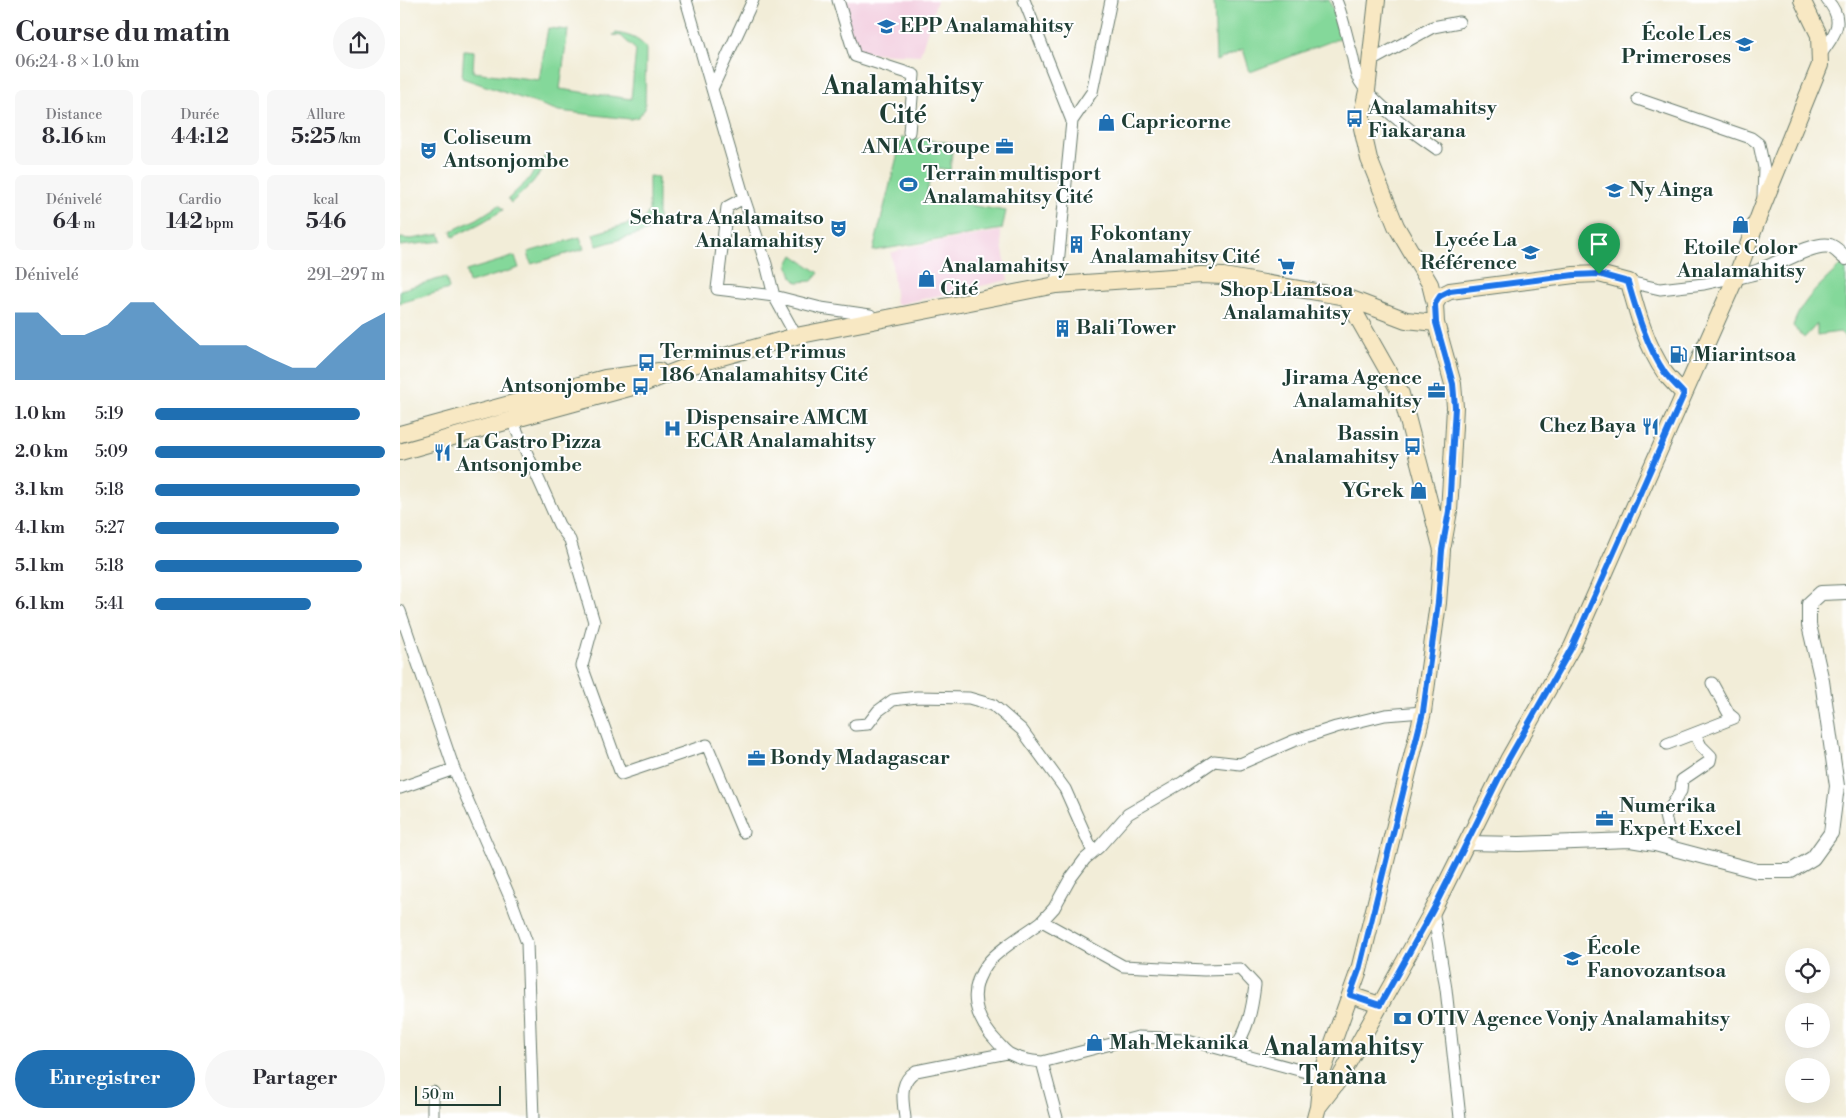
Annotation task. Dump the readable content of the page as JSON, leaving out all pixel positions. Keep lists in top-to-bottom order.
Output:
{
  "districts": ["Analamahitsy Cité", "Analamahitsy Tanàna"],
  "places": {
    "school or university": [
      "EPP Analamahitsy",
      "École Les Primeroses",
      "Ny Ainga",
      "Lycée La Référence",
      "École Fanovozantsoa"
    ],
    "bus stop": [
      "Analamahitsy Fiakarana",
      "Terminus et Primus 186 Analamahitsy Cité",
      "Antsonjombe",
      "Bassin Analamahitsy"
    ],
    "shop": [
      "Capricorne",
      "Etoile Color Analamahitsy",
      "Analamahitsy Cité",
      "YGrek",
      "Mah Mekanika"
    ],
    "office": [
      "ANIA Groupe",
      "Jirama Agence Analamahitsy",
      "Bondy Madagascar",
      "Numerika Expert Excel"
    ],
    "theatre": ["Coliseum Antsonjombe", "Sehatra Analamaitso Analamahitsy"],
    "sports": ["Terrain multisport Analamahitsy Cité"],
    "building": ["Fokontany Analamahitsy Cité", "Bali Tower"],
    "supermarket": ["Shop Liantsoa Analamahitsy"],
    "fuel station": ["Miarintsoa"],
    "restaurant": ["Chez Baya", "La Gastro Pizza Antsonjombe"],
    "hospital": ["Dispensaire AMCM ECAR Analamahitsy"],
    "bank": ["OTIV Agence Vonjy Analamahitsy"]
  },
  "scale_bar": "50 m",
  "page": {
    "heading": ["Course du matin", "06:24 · 8 × 1.0 km"],
    "stats": [
      ["Distance", "8.16 km"],
      ["Durée", "44:12"],
      ["Allure", "5:25 /km"],
      ["Dénivelé", "64 m"],
      ["Cardio", "142 bpm"],
      ["kcal", "546"]
    ],
    "chart": ["Dénivelé", "291–297 m"],
    "list": [
      {
        "name": "1.0 km",
        "note": "5:19"
      },
      {
        "name": "2.0 km",
        "note": "5:09"
      },
      {
        "name": "3.1 km",
        "note": "5:18"
      },
      {
        "name": "4.1 km",
        "note": "5:27"
      },
      {
        "name": "5.1 km",
        "note": "5:18"
      },
      {
        "name": "6.1 km",
        "note": "5:41"
      }
    ],
    "map_buttons": ["+", "−"],
    "buttons": ["Enregistrer", "Partager"],
    "scale": "50 m"
  }
}
